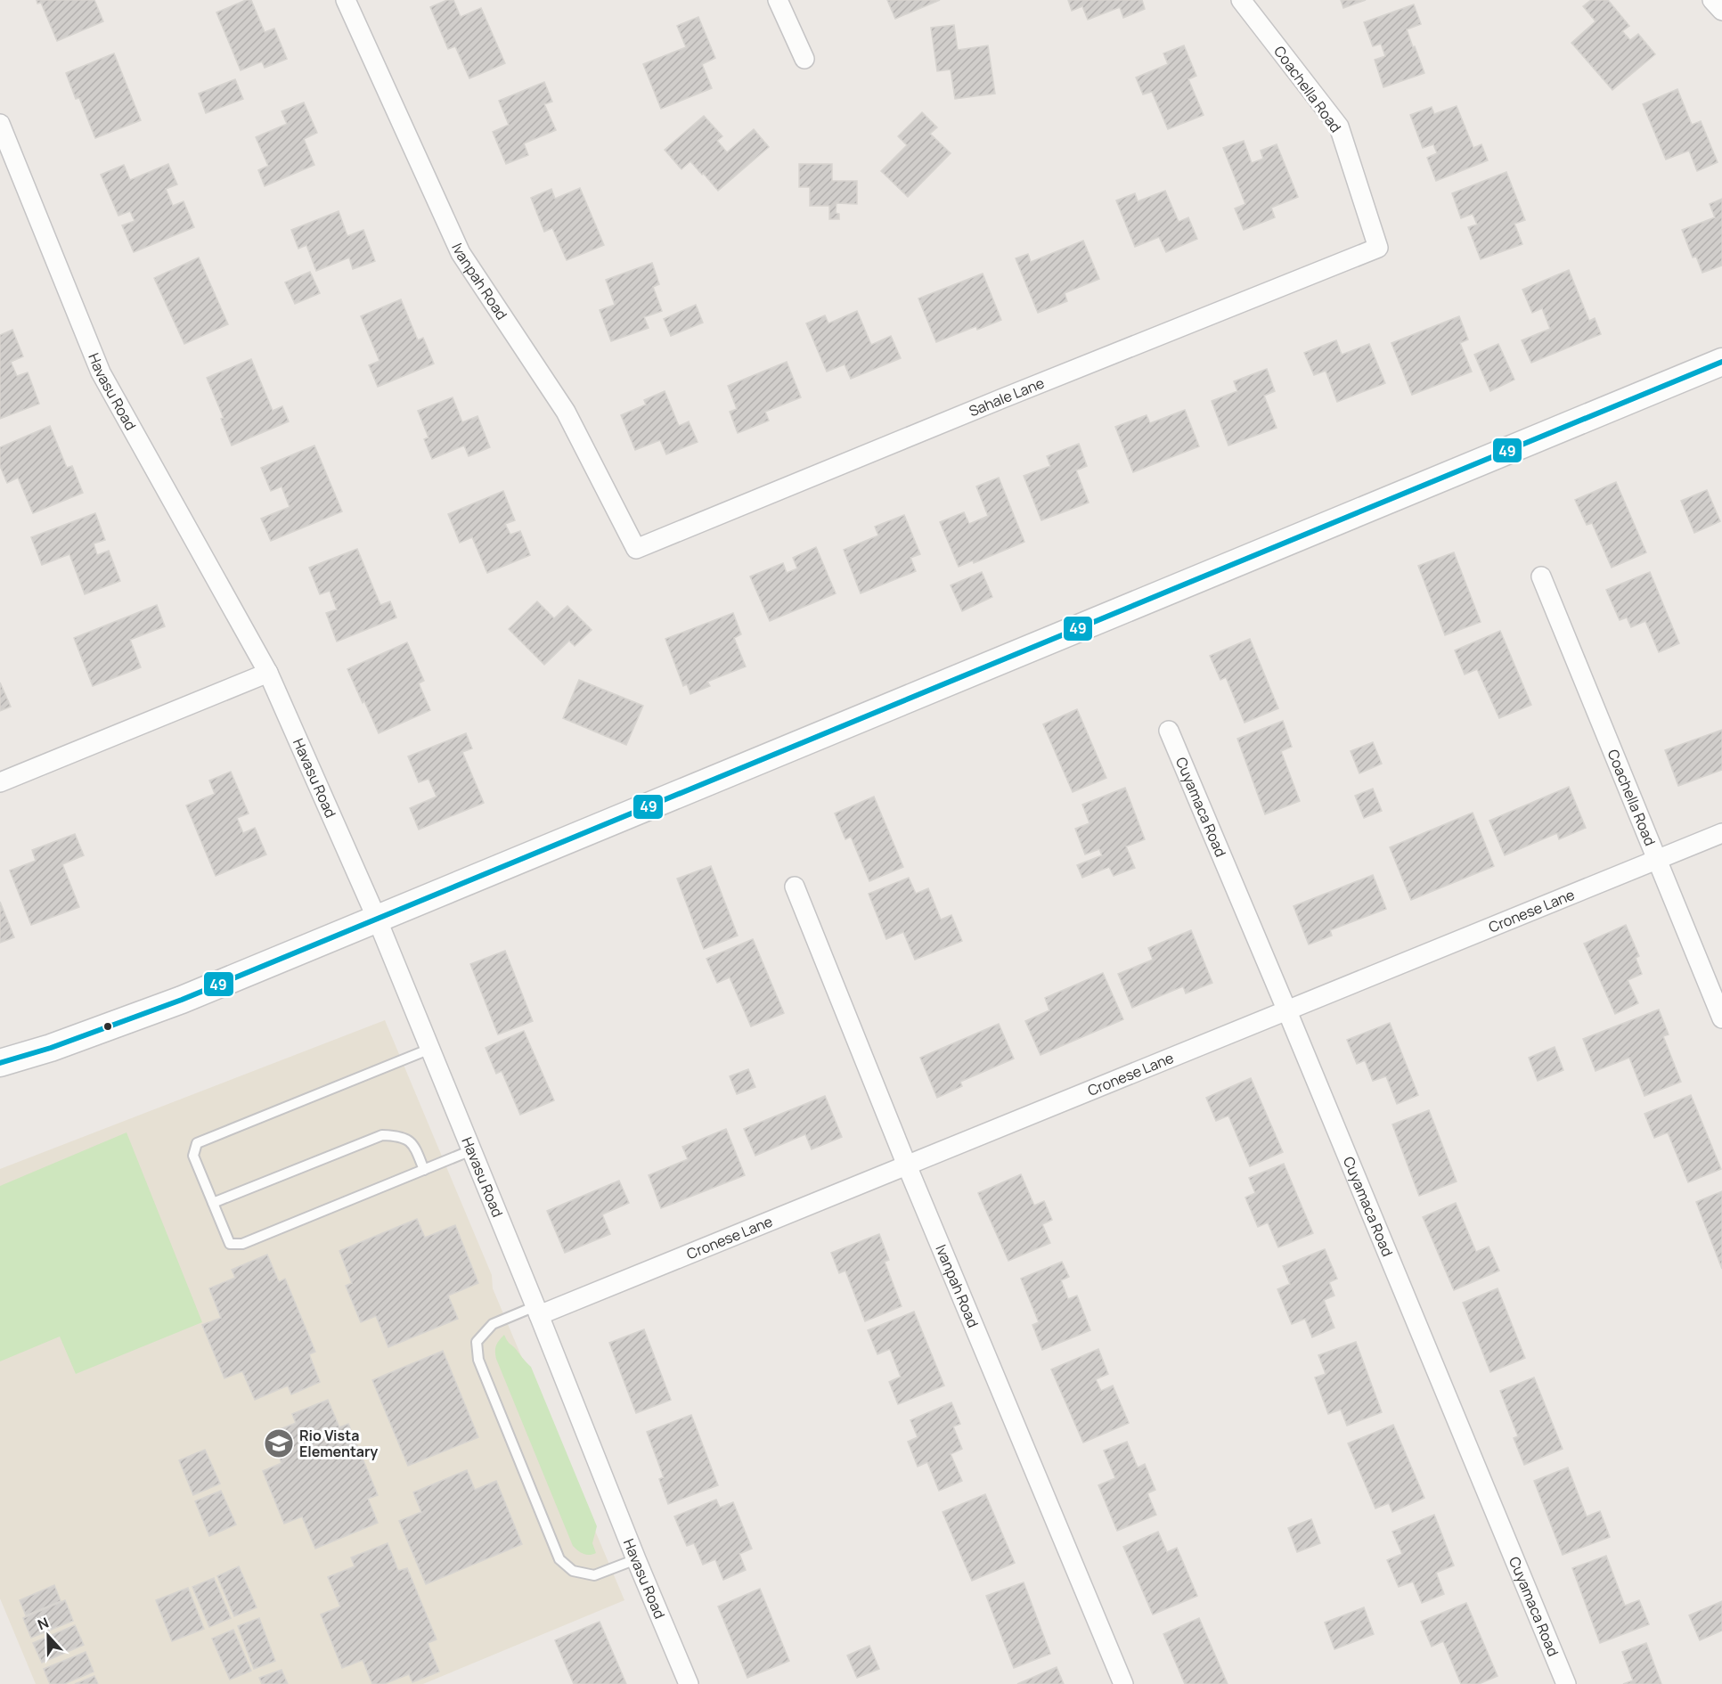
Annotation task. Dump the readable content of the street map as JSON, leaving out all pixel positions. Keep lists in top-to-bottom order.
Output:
{
  "streets": {
    "street": [
      "Coachella Road",
      "Ivanpah Road",
      "Havasu Road",
      "Sahale Lane",
      "Cuyamaca Road",
      "Cronese Lane"
    ]
  },
  "crossings": [
    ["Coachella Road", "Sahale Lane"],
    ["Coachella Road", "Cronese Lane"],
    ["Ivanpah Road", "Sahale Lane"],
    ["Ivanpah Road", "Cronese Lane"],
    ["Havasu Road", "Cronese Lane"],
    ["Cuyamaca Road", "Cronese Lane"]
  ],
  "places": {
    "school or university": ["Rio Vista Elementary"]
  },
  "lines": ["transit line 49"],
  "north": "top"
}
